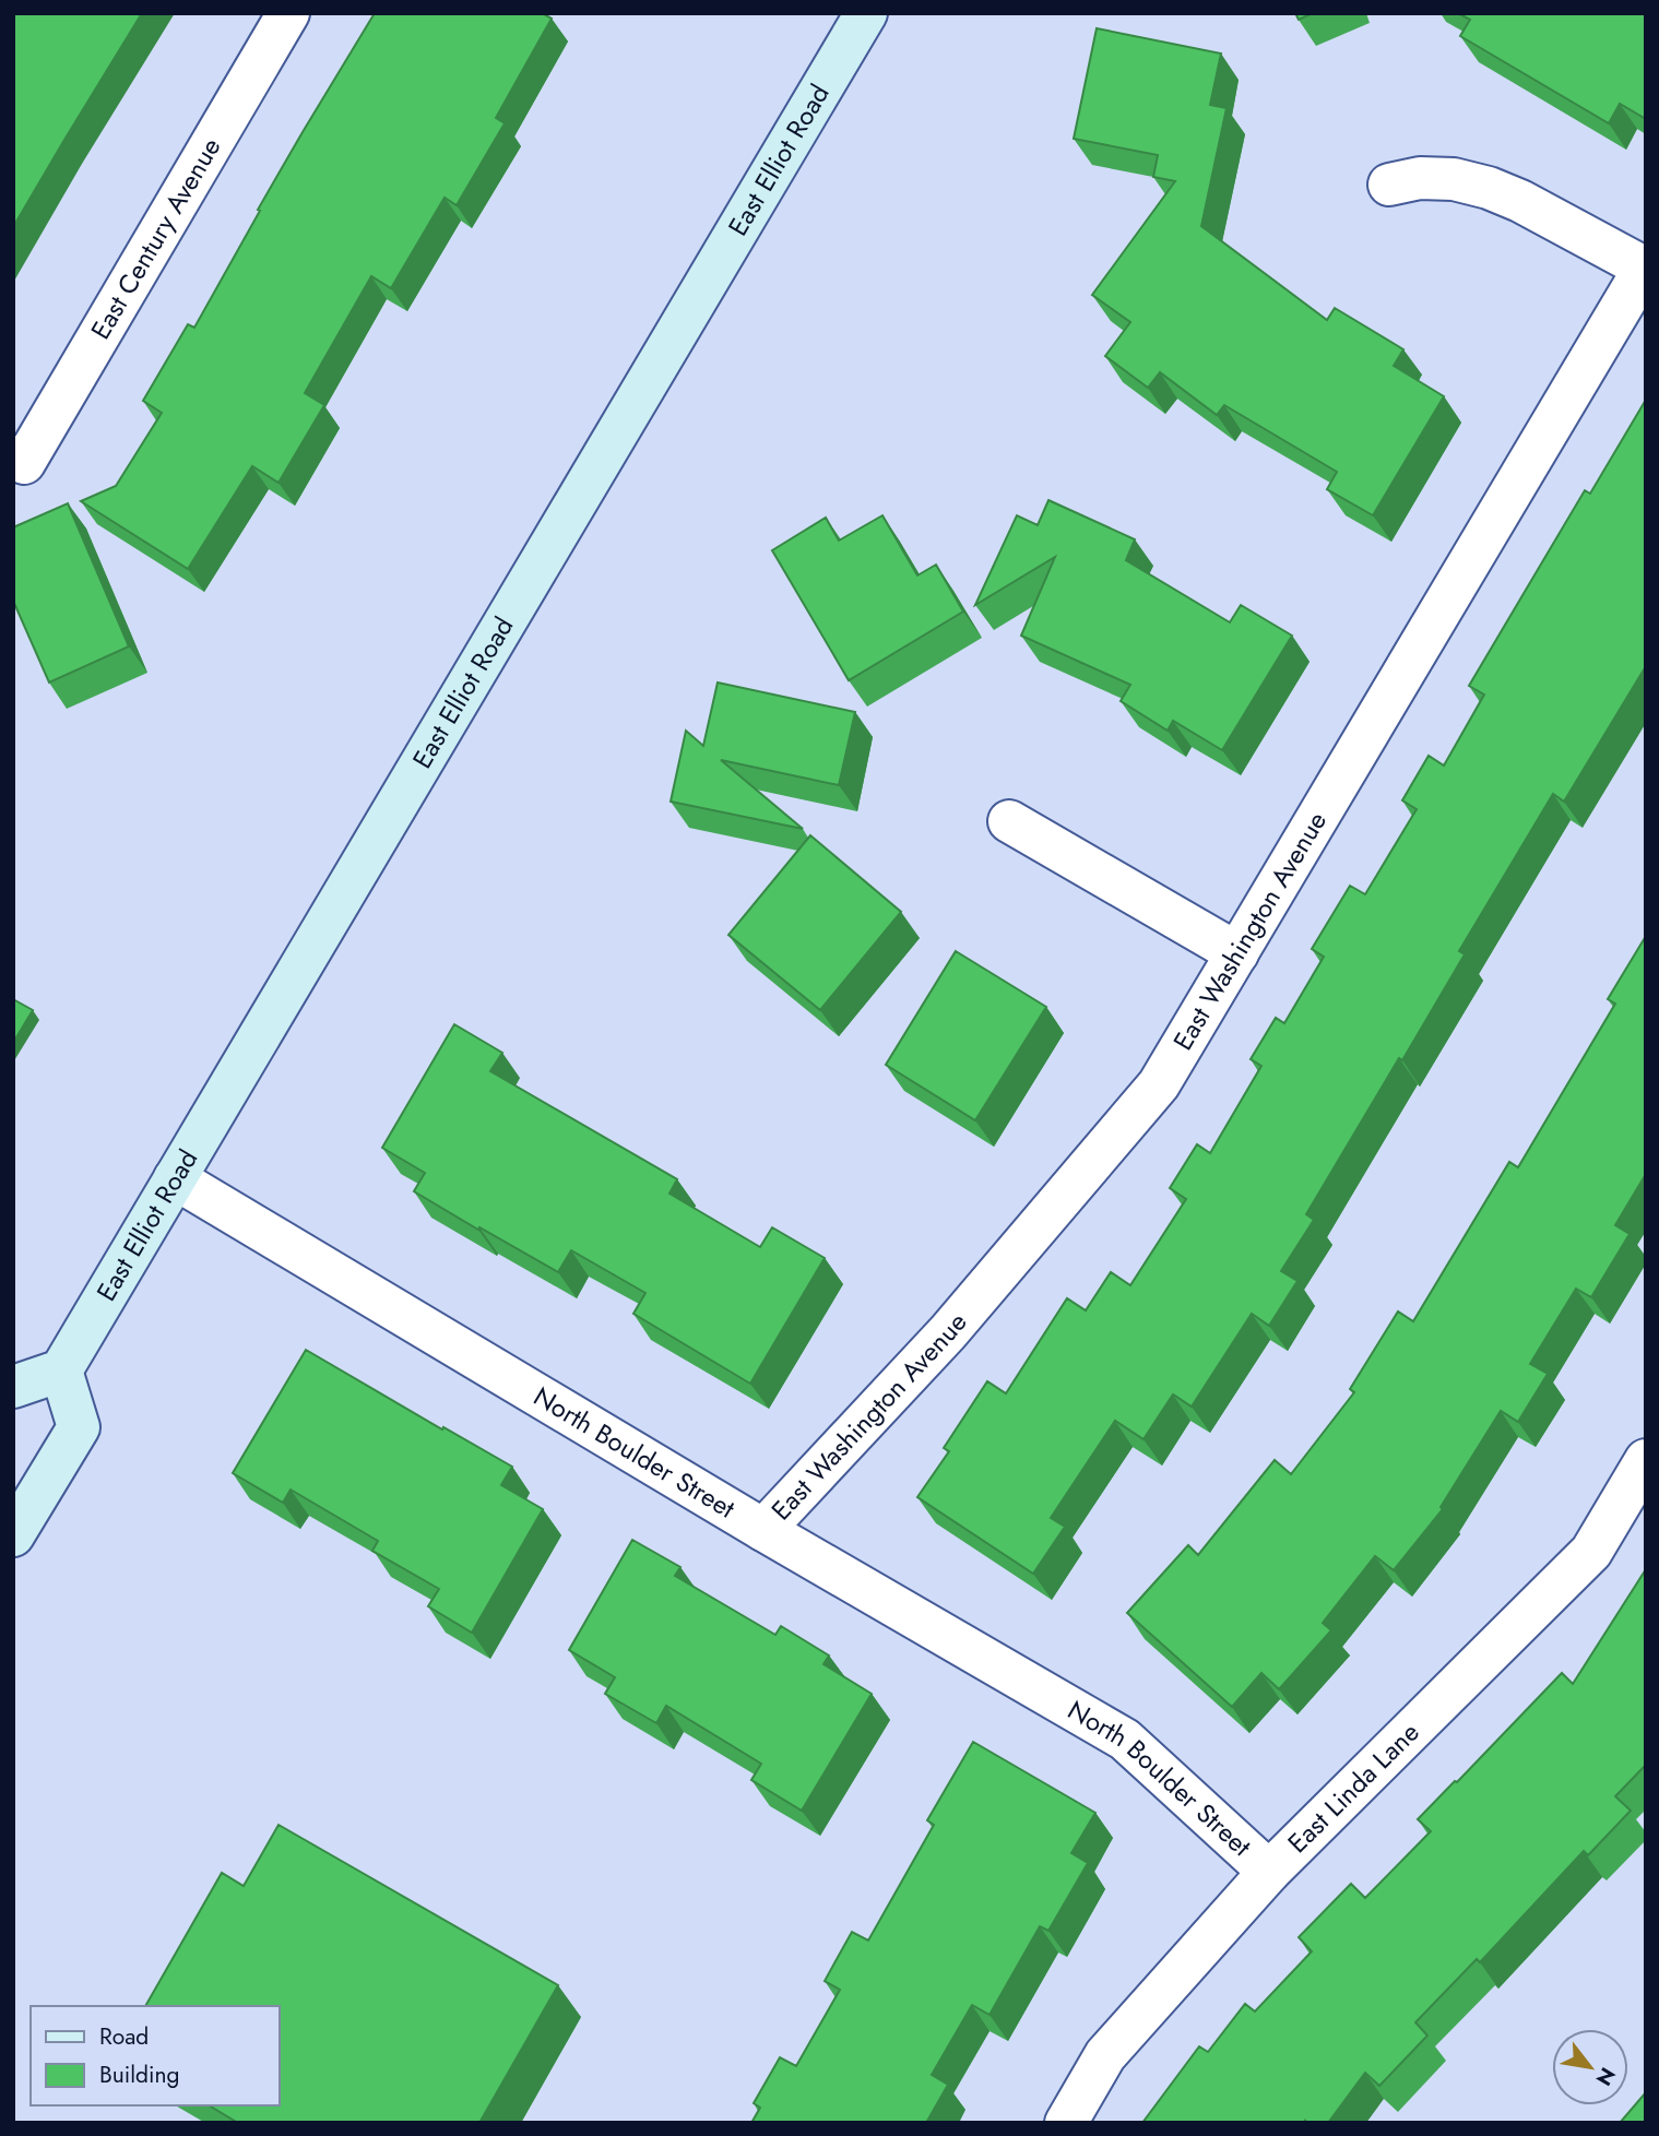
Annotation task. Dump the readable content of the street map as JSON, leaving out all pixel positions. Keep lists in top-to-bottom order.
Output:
{
  "streets": {
    "main road": ["East Elliot Road"],
    "street": [
      "East Century Avenue",
      "East Washington Avenue",
      "North Boulder Street",
      "East Linda Lane"
    ]
  },
  "crossings": [
    ["East Elliot Road", "North Boulder Street"],
    ["East Washington Avenue", "North Boulder Street"],
    ["North Boulder Street", "East Linda Lane"]
  ],
  "legend": ["Road", "Building"],
  "north": "bottom right"
}
